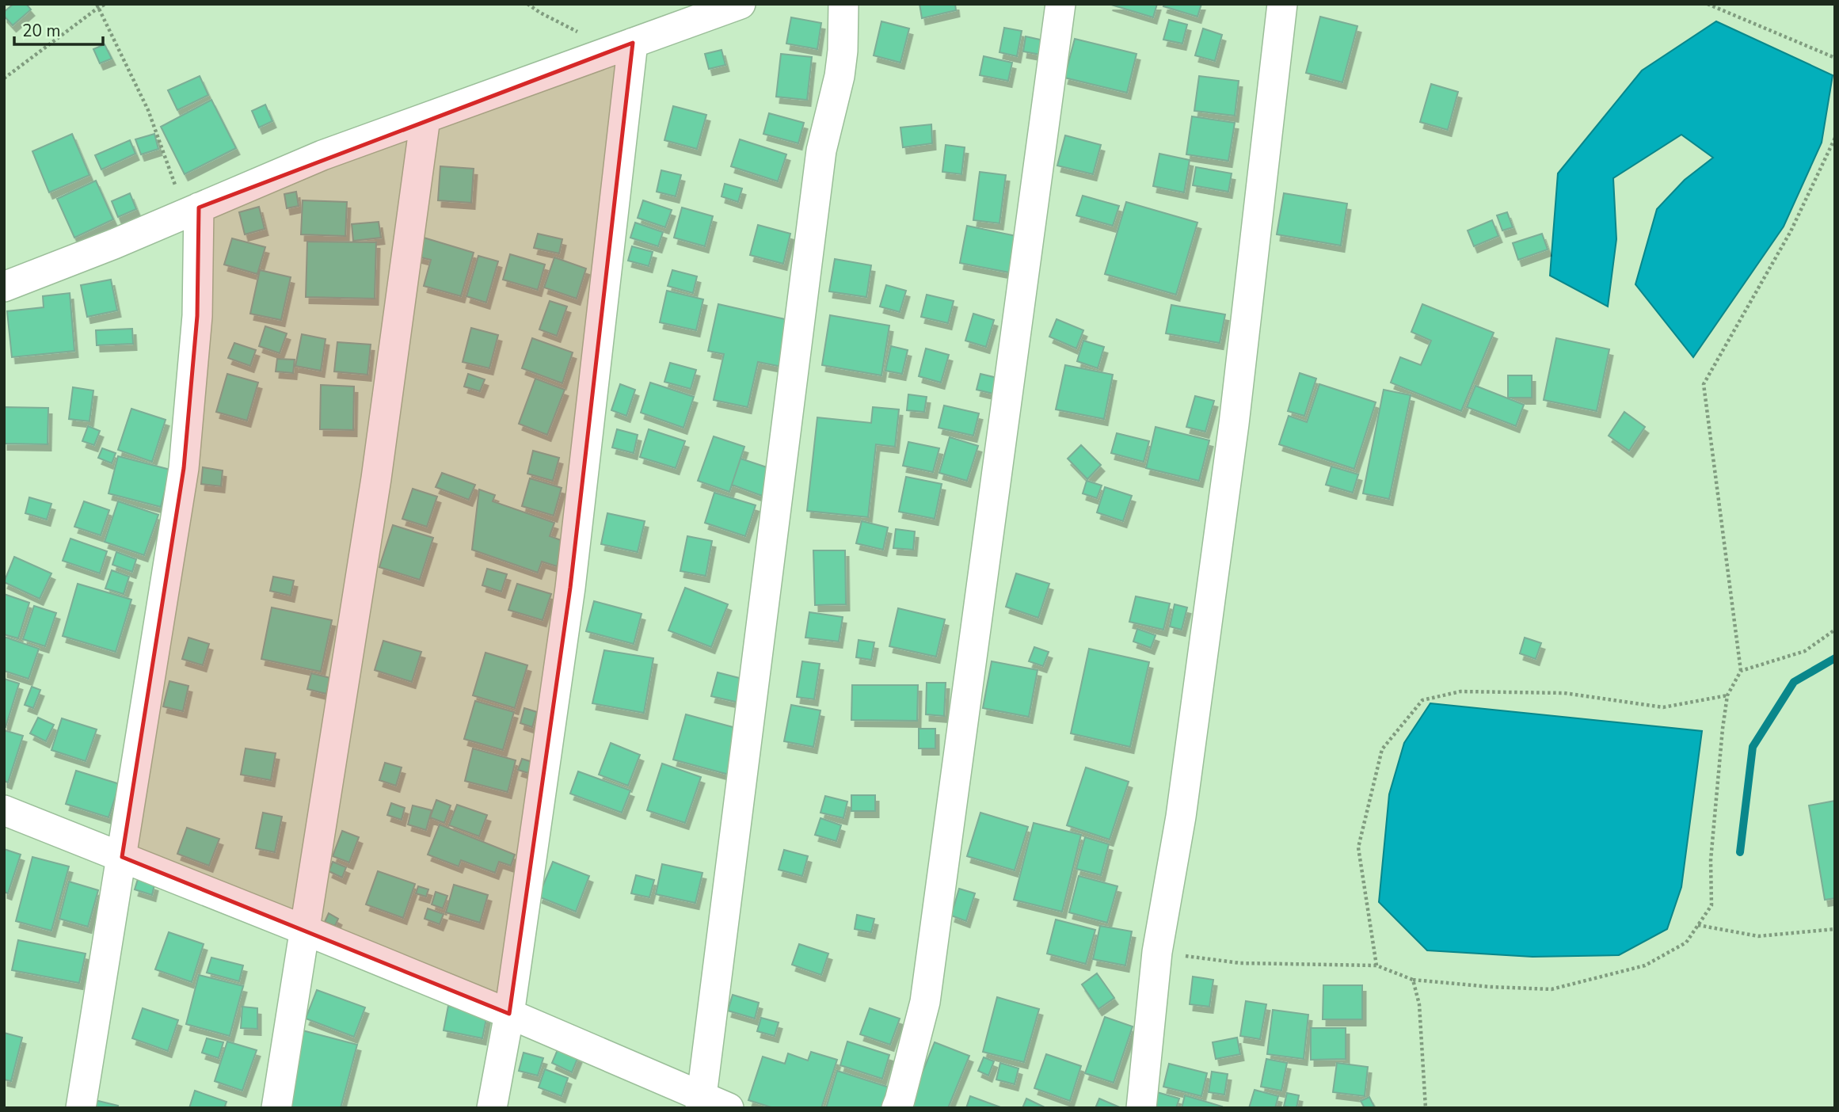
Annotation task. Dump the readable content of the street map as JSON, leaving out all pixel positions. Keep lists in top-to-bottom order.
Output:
{
  "scale_bar": "20 m"
}
